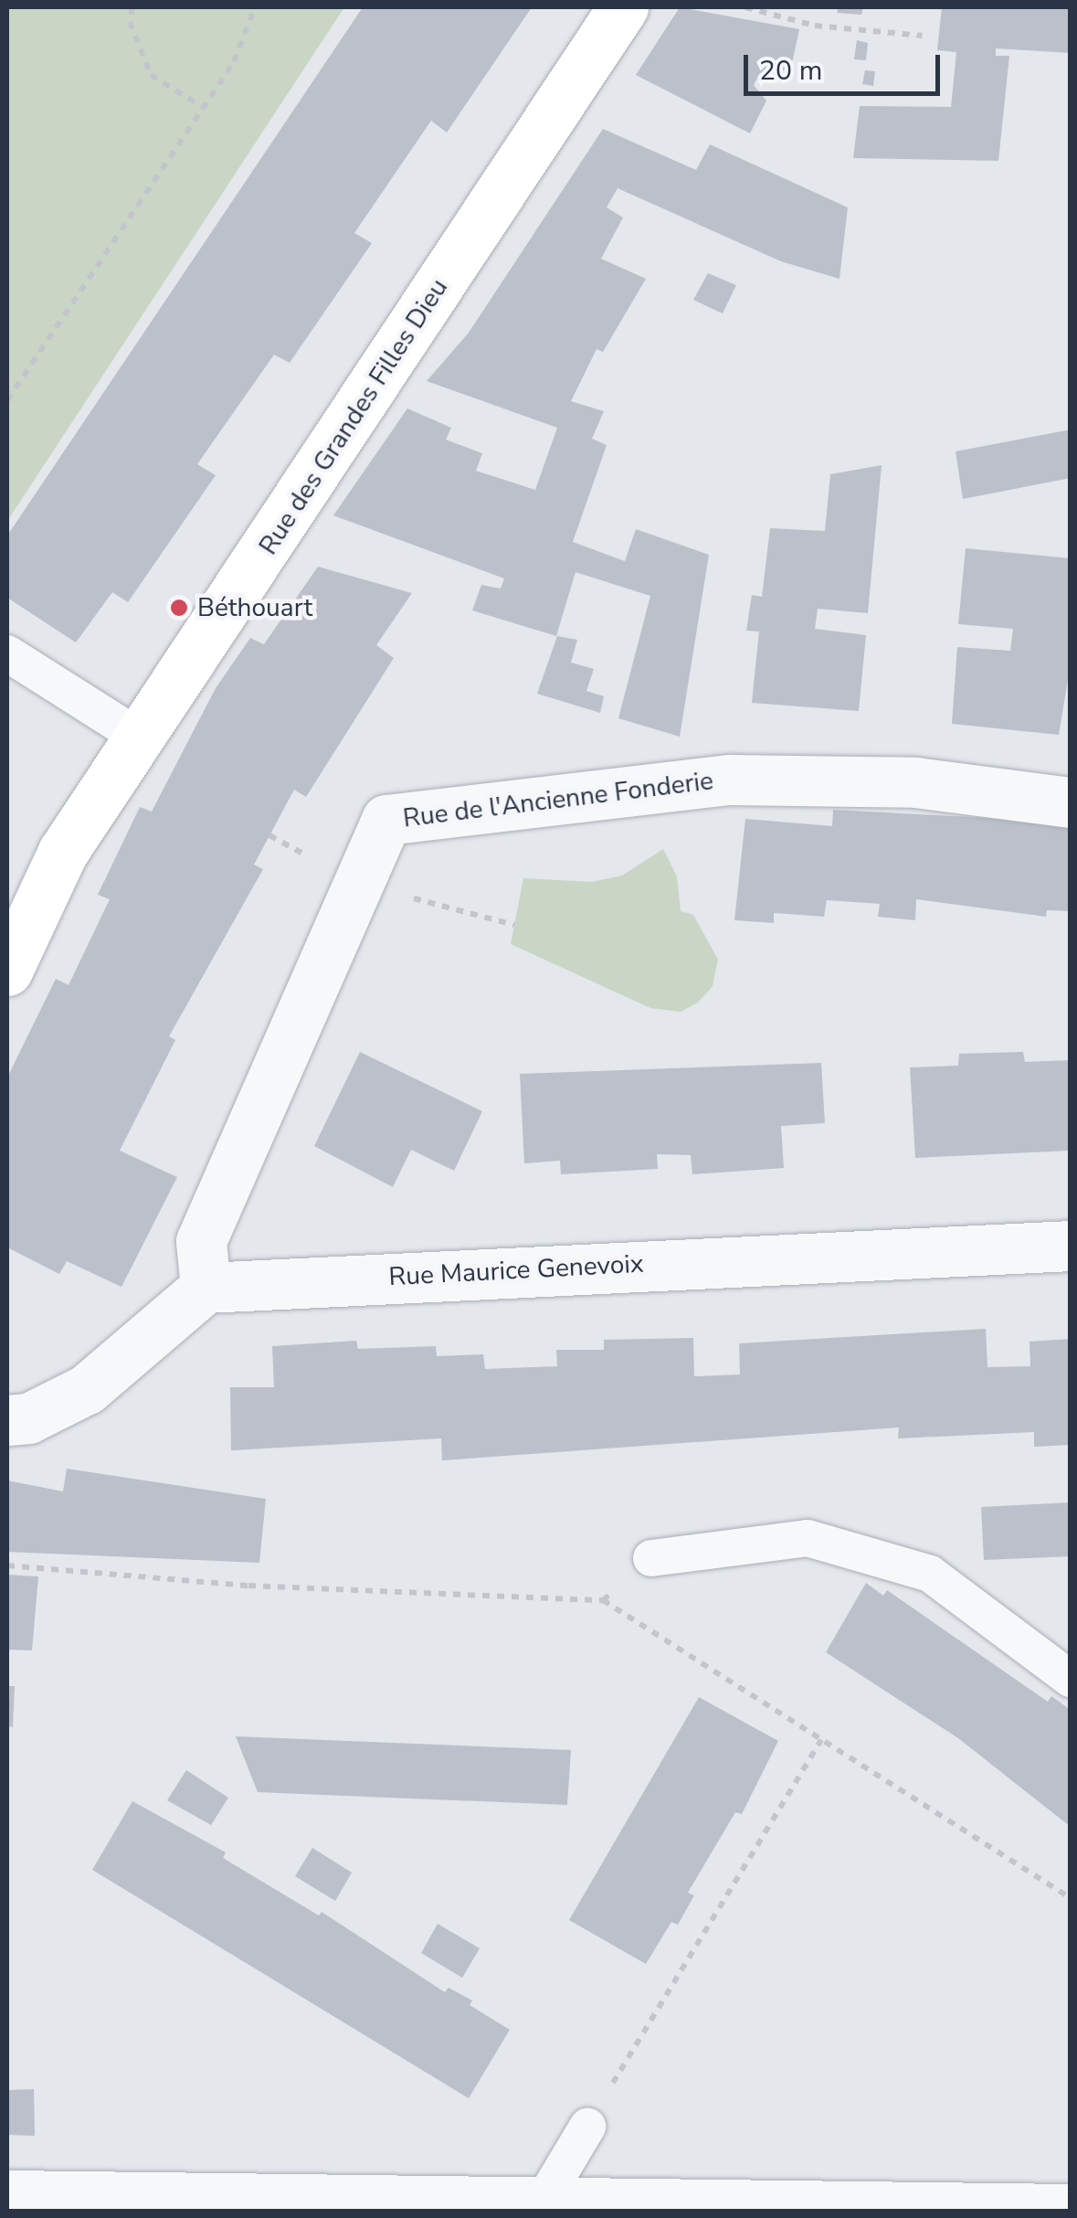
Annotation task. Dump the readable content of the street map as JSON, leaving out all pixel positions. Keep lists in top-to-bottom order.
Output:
{
  "streets": {
    "main road": ["Rue des Grandes Filles Dieu"],
    "street": ["Rue de l'Ancienne Fonderie", "Rue Maurice Genevoix"]
  },
  "crossings": [
    ["Rue de l'Ancienne Fonderie", "Rue Maurice Genevoix"]
  ],
  "places": ["Béthouart"],
  "scale_bar": "20 m"
}
